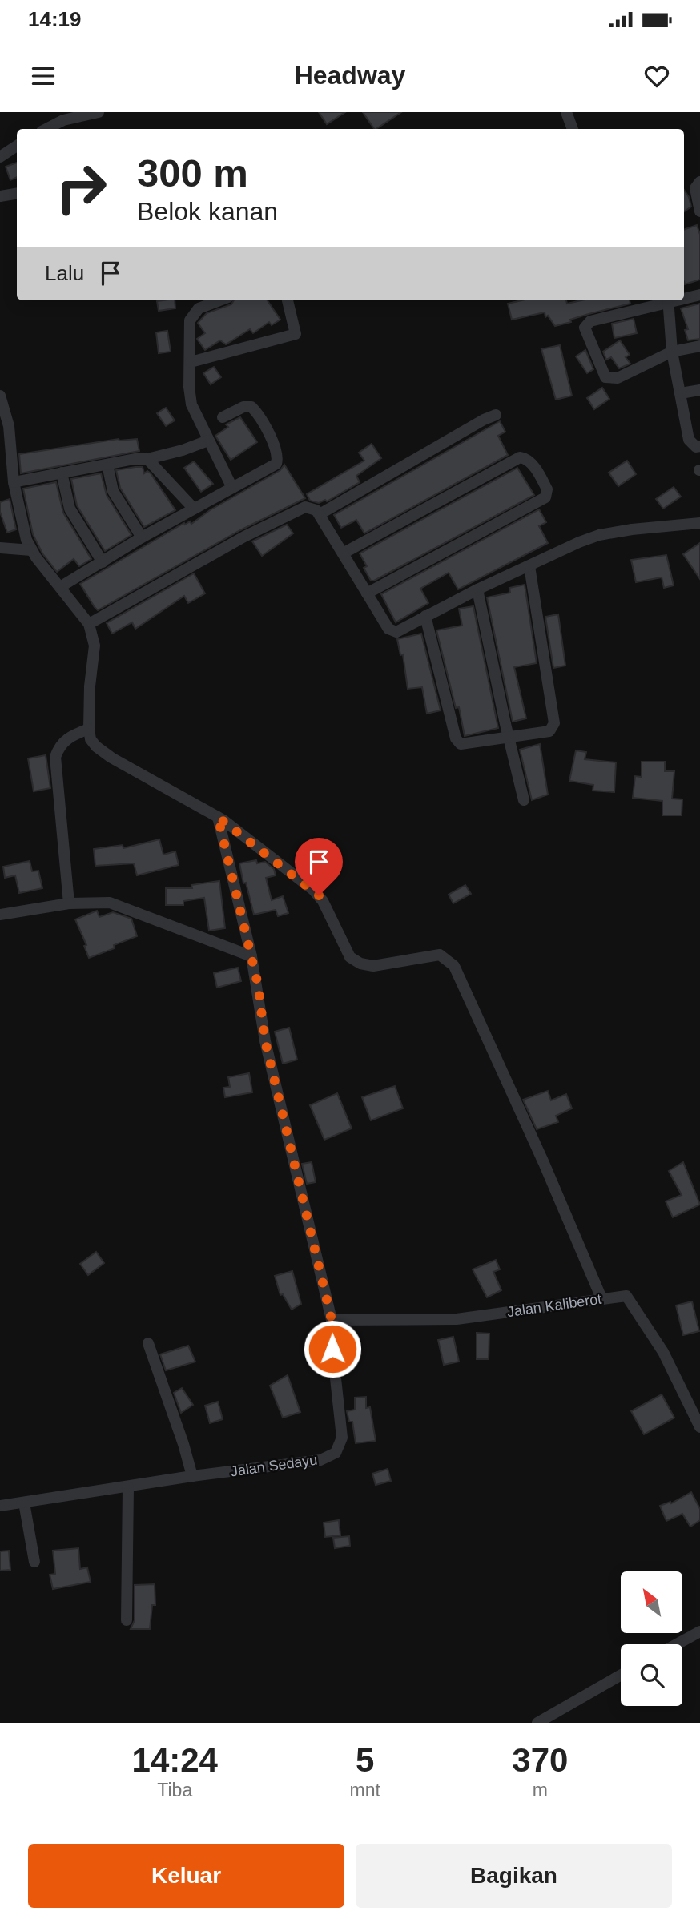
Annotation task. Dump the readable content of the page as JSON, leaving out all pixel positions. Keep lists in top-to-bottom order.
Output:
{
  "streets": {
    "street": ["Jalan Kaliberot", "Jalan Sedayu"]
  },
  "crossings": [
    ["Jalan Kaliberot", "Jalan Sedayu"]
  ],
  "north": "top left",
  "page": {
    "status": "14:19",
    "header": "Headway",
    "turn": ["300 m", "Belok kanan"],
    "then": "Lalu",
    "eta": [
      "14:24",
      "Tiba",
      "5",
      "mnt",
      "370",
      "m"
    ],
    "buttons": ["Keluar", "Bagikan"]
  }
}
